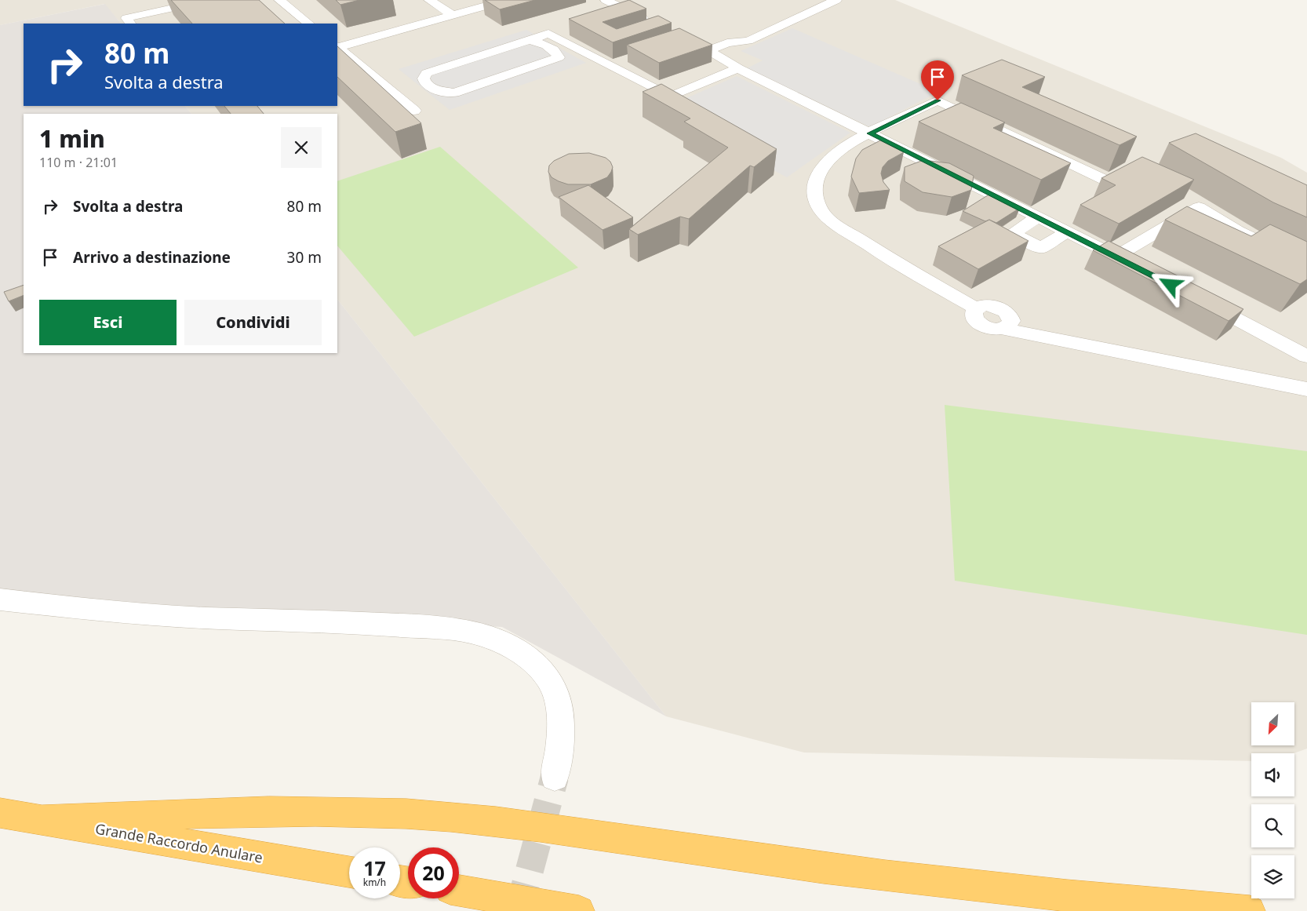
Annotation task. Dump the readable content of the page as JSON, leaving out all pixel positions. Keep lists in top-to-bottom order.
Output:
{
  "streets": {
    "highway": ["Grande Raccordo Anulare"]
  },
  "north": "bottom left",
  "page": {
    "turn": ["80 m", "Svolta a destra"],
    "heading": ["1 min", "110 m · 21:01"],
    "list": [
      {
        "name": "Svolta a destra",
        "value": "80 m"
      },
      {
        "name": "Arrivo a destinazione",
        "value": "30 m"
      }
    ],
    "buttons": ["Esci", "Condividi"],
    "speed": "17 km/h",
    "limit": "20"
  }
}
